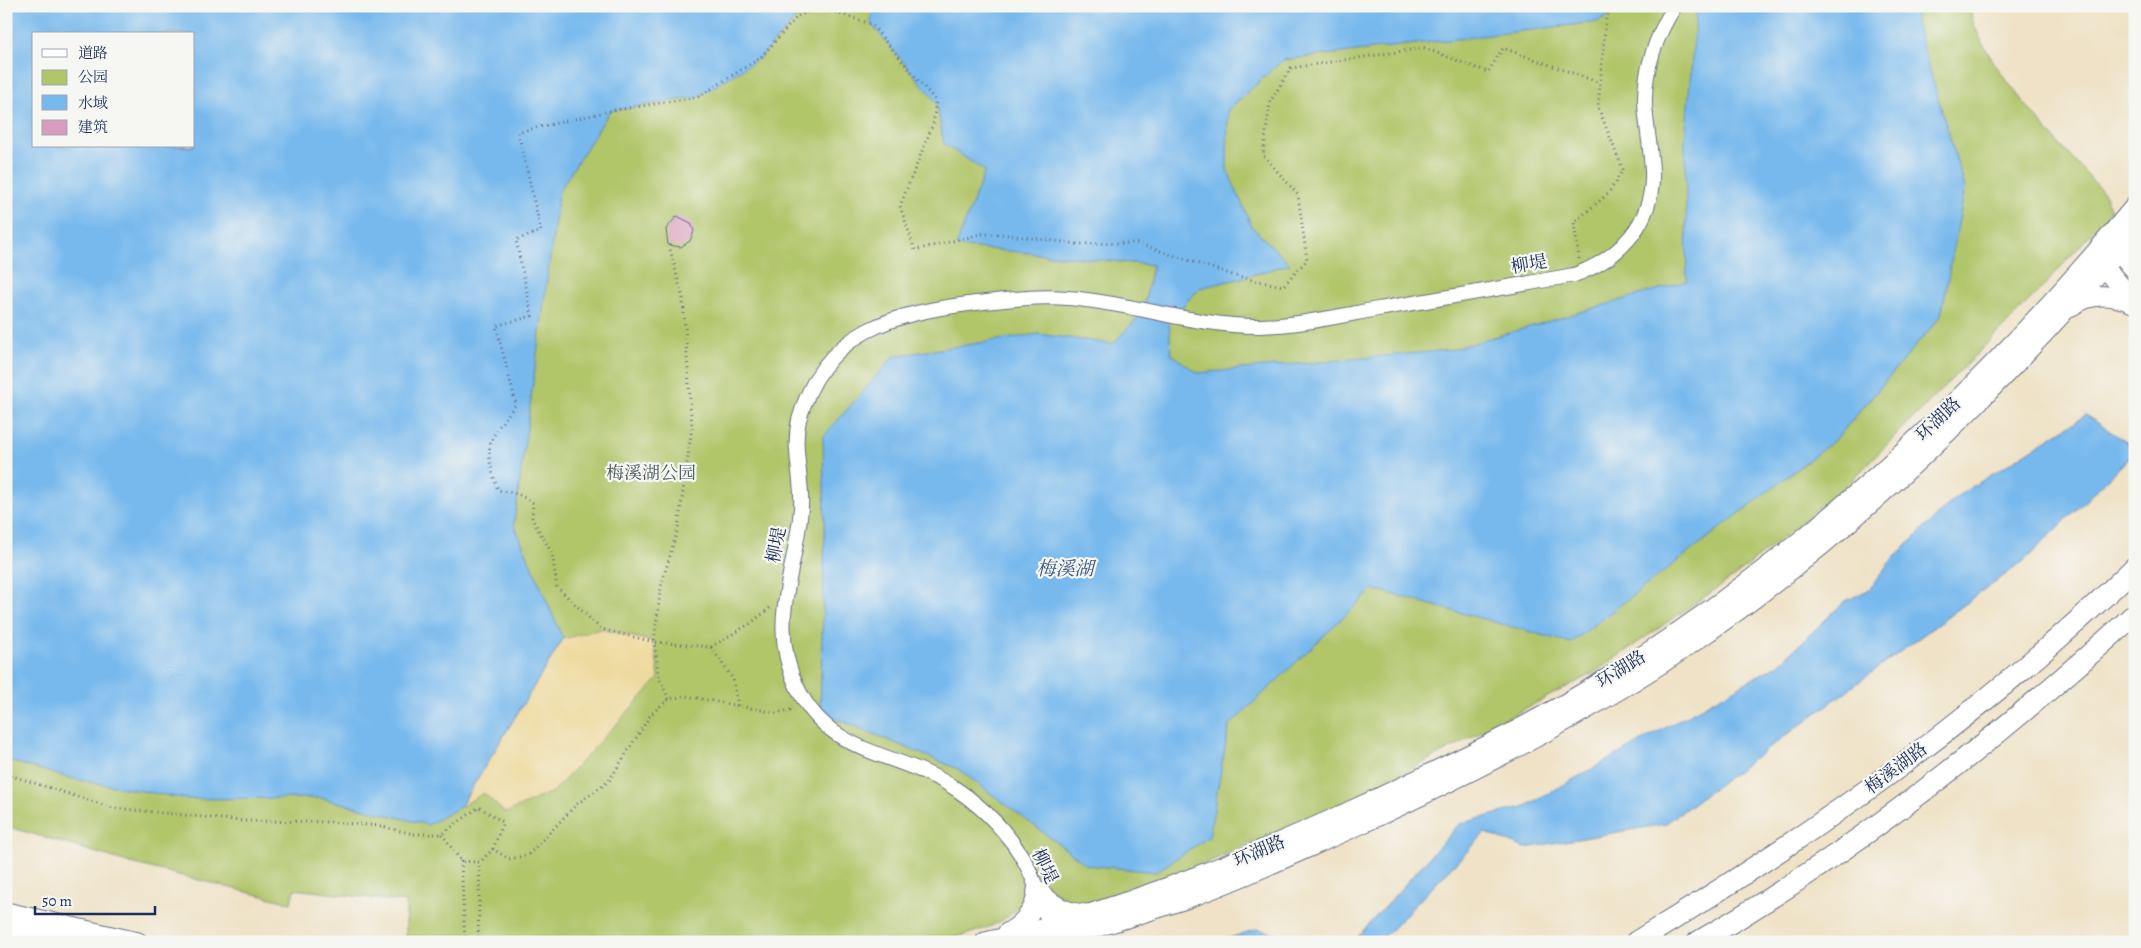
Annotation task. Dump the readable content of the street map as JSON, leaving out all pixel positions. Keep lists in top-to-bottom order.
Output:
{
  "streets": {
    "main road": ["环湖路", "梅溪湖路"],
    "street": ["柳堤"]
  },
  "crossings": [
    ["柳堤", "环湖路"]
  ],
  "water": ["梅溪湖"],
  "parks": ["梅溪湖公园"],
  "legend": [
    "道路",
    "公园",
    "水域",
    "建筑"
  ],
  "scale_bar": "50 m"
}
